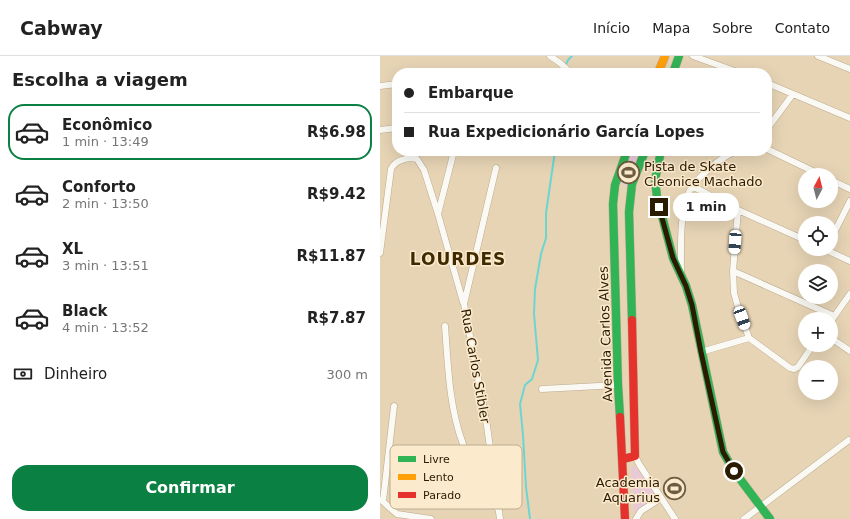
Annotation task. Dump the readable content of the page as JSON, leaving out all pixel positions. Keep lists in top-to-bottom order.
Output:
{
  "streets": {
    "street": ["Avenida Carlos Alves", "Rua Carlos Stibler"]
  },
  "districts": ["LOURDES"],
  "places": {
    "sports": ["Pista de Skate Cleonice Machado", "Academia Aquarius"]
  },
  "legend": ["Livre", "Lento", "Parado"],
  "north": "top",
  "page": {
    "header": "Cabway",
    "nav": [
      "Início",
      "Mapa",
      "Sobre",
      "Contato"
    ],
    "heading": "Escolha a viagem",
    "banner": ["Embarque", "Rua Expedicionário García Lopes"],
    "list": [
      {
        "name": "Econômico",
        "note": "1 min · 13:49",
        "value": "R$6.98"
      },
      {
        "name": "Conforto",
        "note": "2 min · 13:50",
        "value": "R$9.42"
      },
      {
        "name": "XL",
        "note": "3 min · 13:51",
        "value": "R$11.87"
      },
      {
        "name": "Black",
        "note": "4 min · 13:52",
        "value": "R$7.87"
      }
    ],
    "map_buttons": ["+", "−"],
    "bubble": "1 min",
    "pay": ["Dinheiro", "300 m"],
    "buttons": "Confirmar"
  }
}
